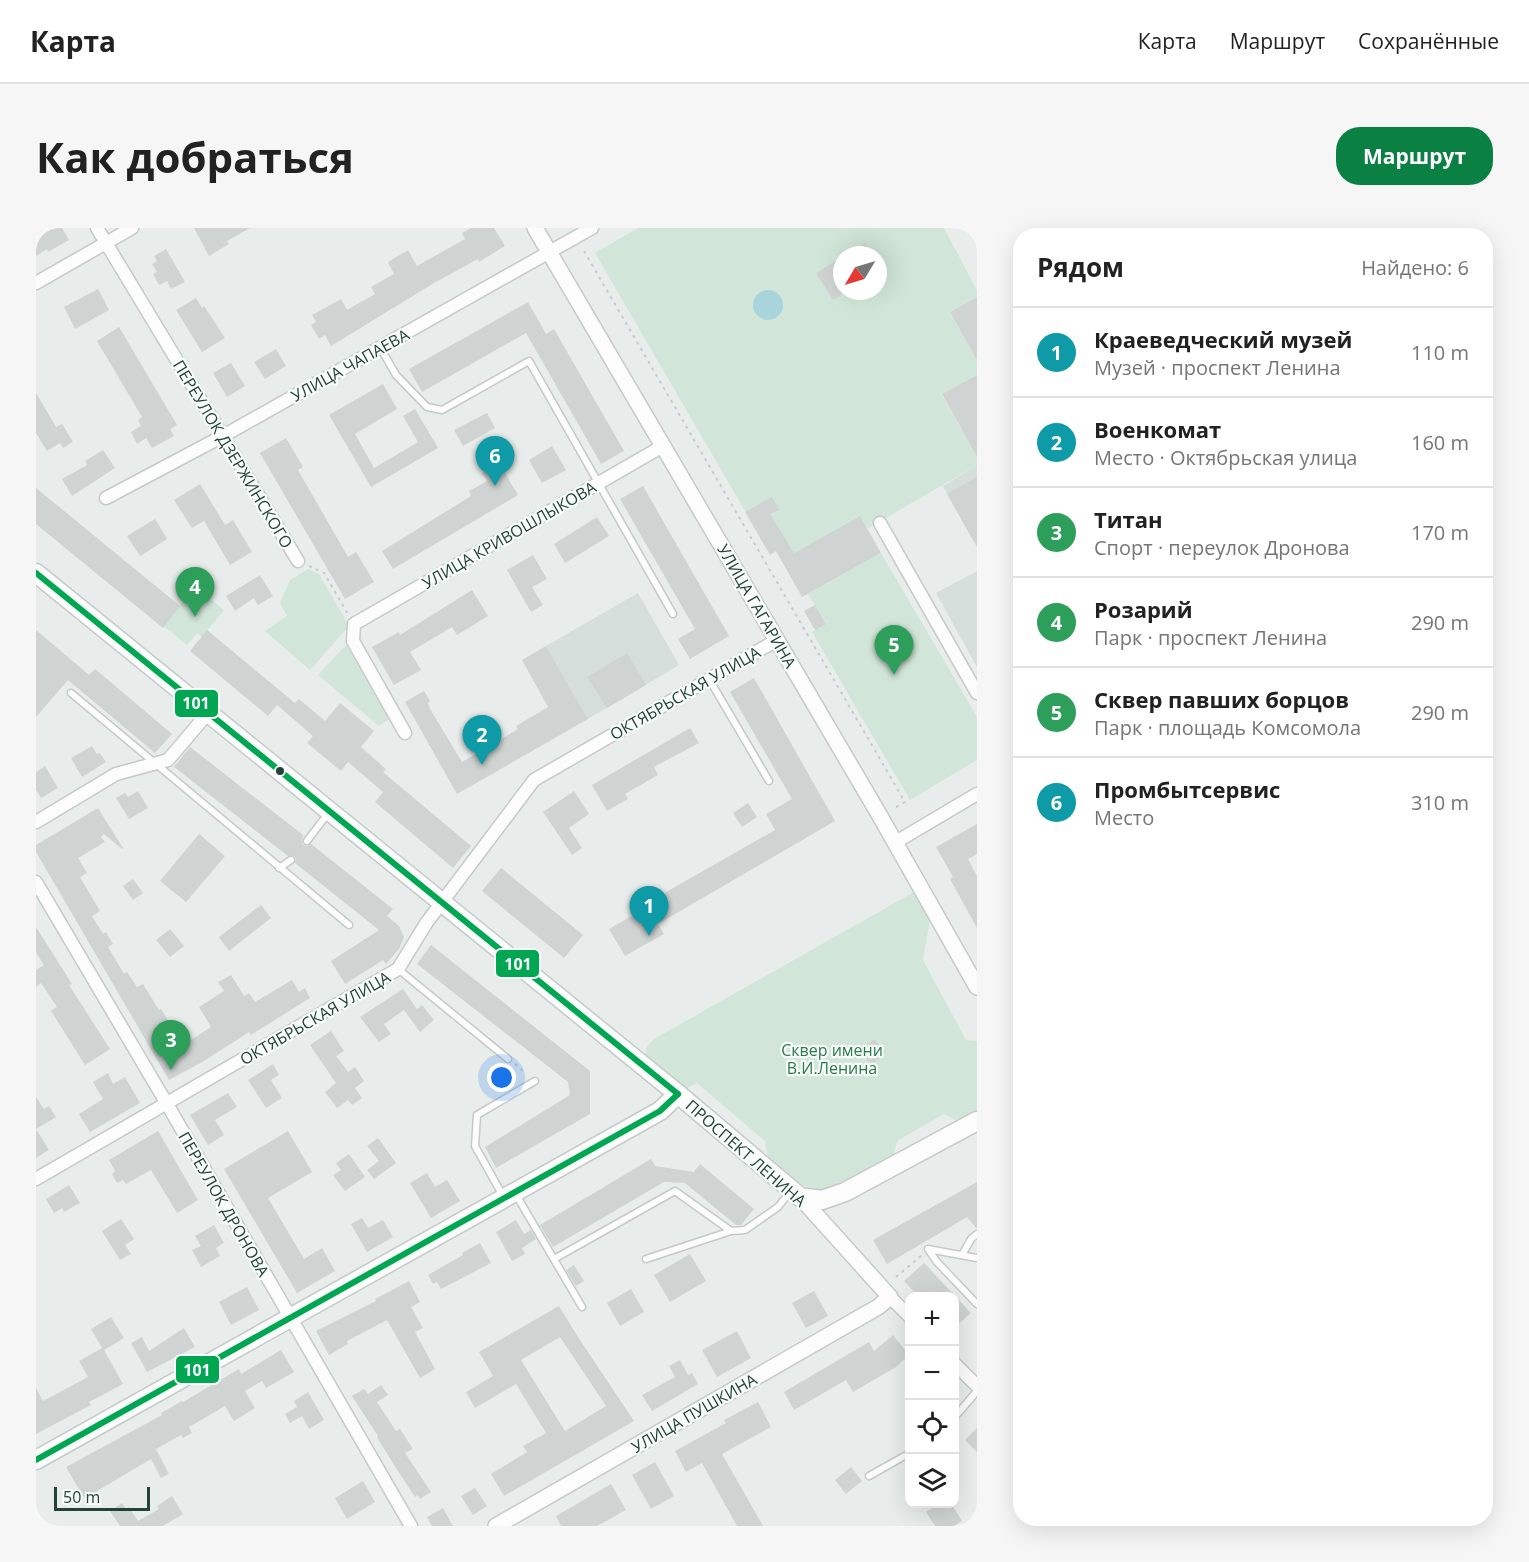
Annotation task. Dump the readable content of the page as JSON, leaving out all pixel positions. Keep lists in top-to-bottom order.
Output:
{
  "streets": {
    "main road": ["ПРОСПЕКТ ЛЕНИНА"],
    "street": [
      "УЛИЦА ЧАПАЕВА",
      "ПЕРЕУЛОК ДЗЕРЖИНСКОГО",
      "УЛИЦА КРИВОШЛЫКОВА",
      "УЛИЦА ГАГАРИНА",
      "ОКТЯБРЬСКАЯ УЛИЦА",
      "ПЕРЕУЛОК ДРОНОВА",
      "УЛИЦА ПУШКИНА"
    ]
  },
  "crossings": [
    ["УЛИЦА ЧАПАЕВА", "ПЕРЕУЛОК ДЗЕРЖИНСКОГО"],
    ["УЛИЦА ЧАПАЕВА", "УЛИЦА ГАГАРИНА"],
    ["ПЕРЕУЛОК ДЗЕРЖИНСКОГО", "УЛИЦА КРИВОШЛЫКОВА"],
    ["УЛИЦА КРИВОШЛЫКОВА", "УЛИЦА ГАГАРИНА"],
    ["УЛИЦА ГАГАРИНА", "ОКТЯБРЬСКАЯ УЛИЦА"],
    ["ОКТЯБРЬСКАЯ УЛИЦА", "ПРОСПЕКТ ЛЕНИНА"],
    ["ОКТЯБРЬСКАЯ УЛИЦА", "ПЕРЕУЛОК ДРОНОВА"],
    ["ПРОСПЕКТ ЛЕНИНА", "УЛИЦА ПУШКИНА"]
  ],
  "parks": ["Сквер имени В.И.Ленина"],
  "lines": ["transit line 101"],
  "scale_bar": "50 m",
  "north": "bottom left",
  "page": {
    "header": "Карта",
    "nav": ["Карта", "Маршрут", "Сохранённые"],
    "buttons": "Маршрут",
    "title": "Как добраться",
    "heading": ["Рядом", "Найдено: 6"],
    "list": [
      {
        "mark": "1",
        "name": "Краеведческий музей",
        "note": "Музей · проспект Ленина",
        "value": "110 m"
      },
      {
        "mark": "2",
        "name": "Военкомат",
        "note": "Место · Октябрьская улица",
        "value": "160 m"
      },
      {
        "mark": "3",
        "name": "Титан",
        "note": "Спорт · переулок Дронова",
        "value": "170 m"
      },
      {
        "mark": "4",
        "name": "Розарий",
        "note": "Парк · проспект Ленина",
        "value": "290 m"
      },
      {
        "mark": "5",
        "name": "Сквер павших борцов",
        "note": "Парк · площадь Комсомола",
        "value": "290 m"
      },
      {
        "mark": "6",
        "name": "Промбытсервис",
        "note": "Место",
        "value": "310 m"
      }
    ],
    "pins": [
      "6",
      "4",
      "5",
      "2",
      "1",
      "3"
    ],
    "map_buttons": ["+", "−"],
    "scale": "50 m"
  }
}
